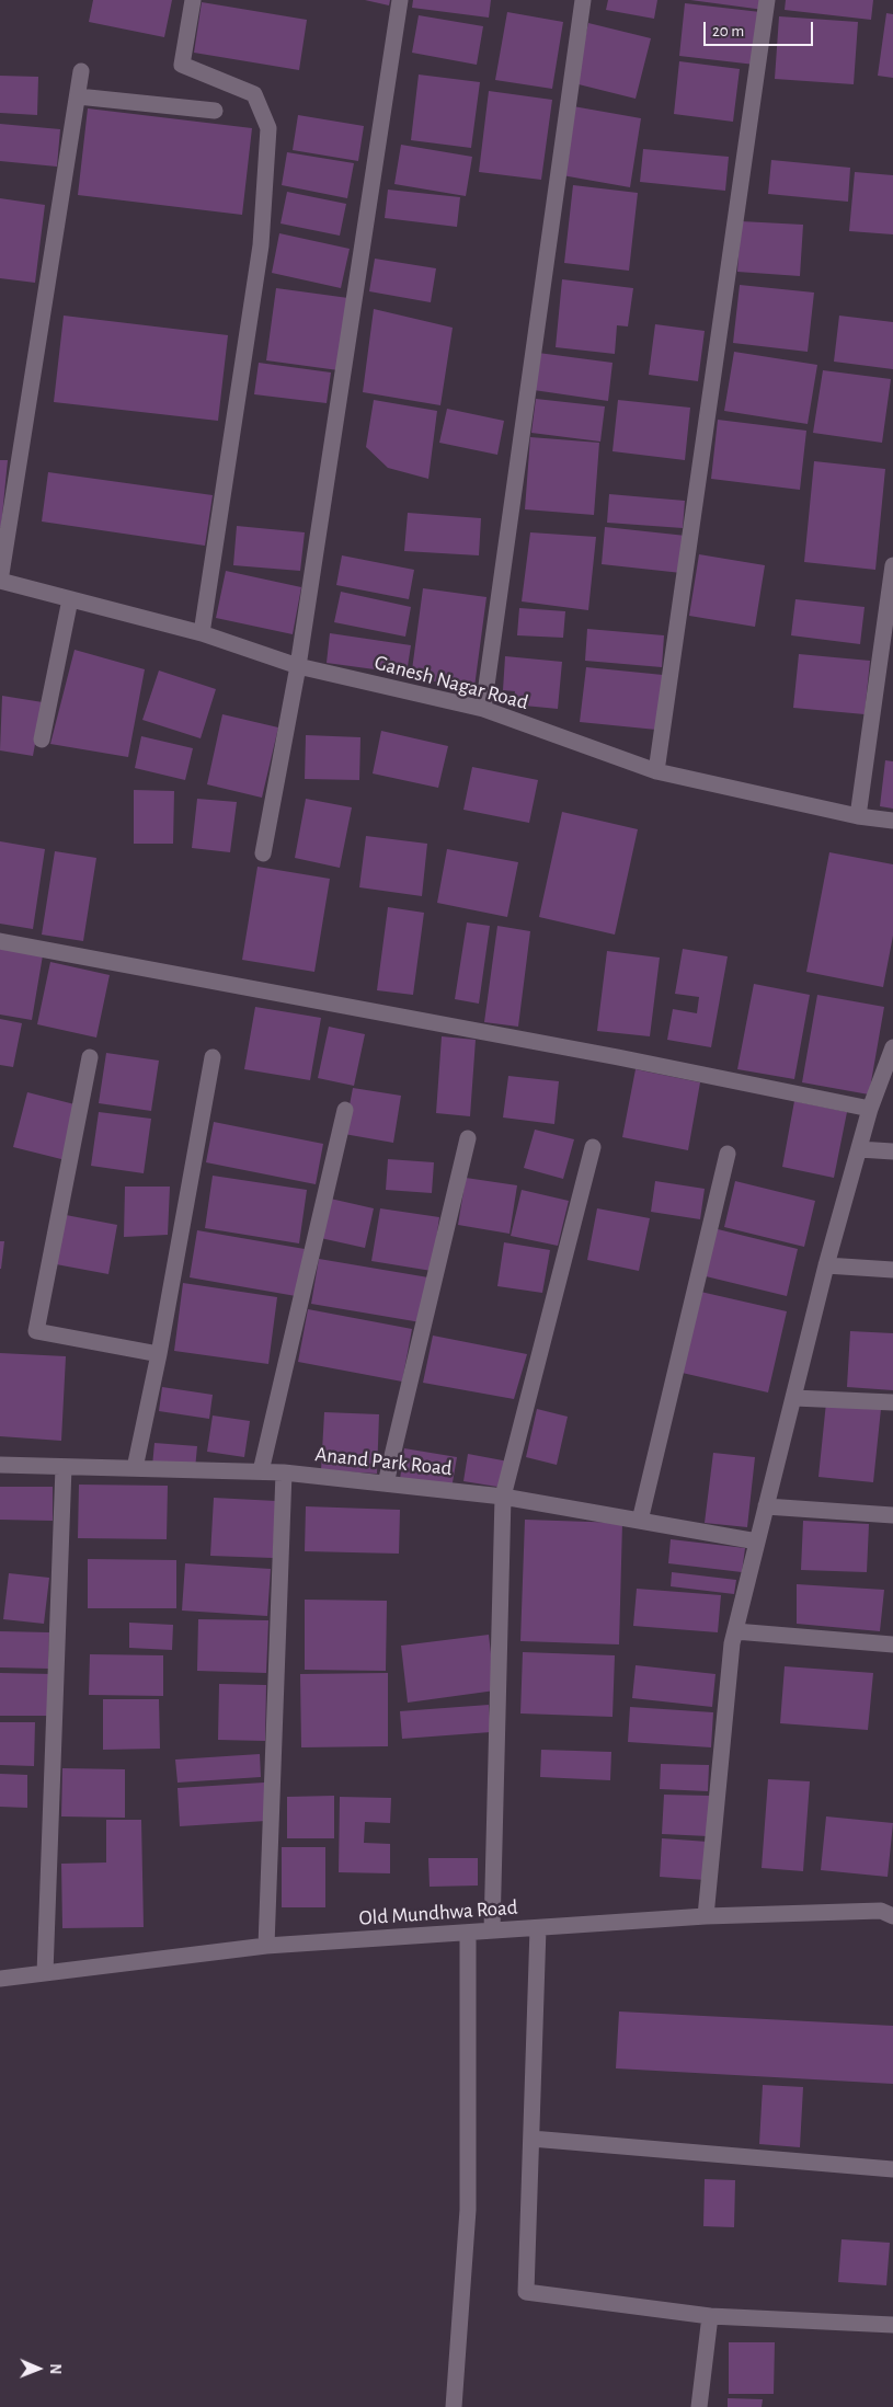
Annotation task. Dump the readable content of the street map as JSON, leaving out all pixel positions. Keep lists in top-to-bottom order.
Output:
{
  "streets": {
    "street": ["Ganesh Nagar Road", "Anand Park Road", "Old Mundhwa Road"]
  },
  "scale_bar": "20 m",
  "north": "right"
}
